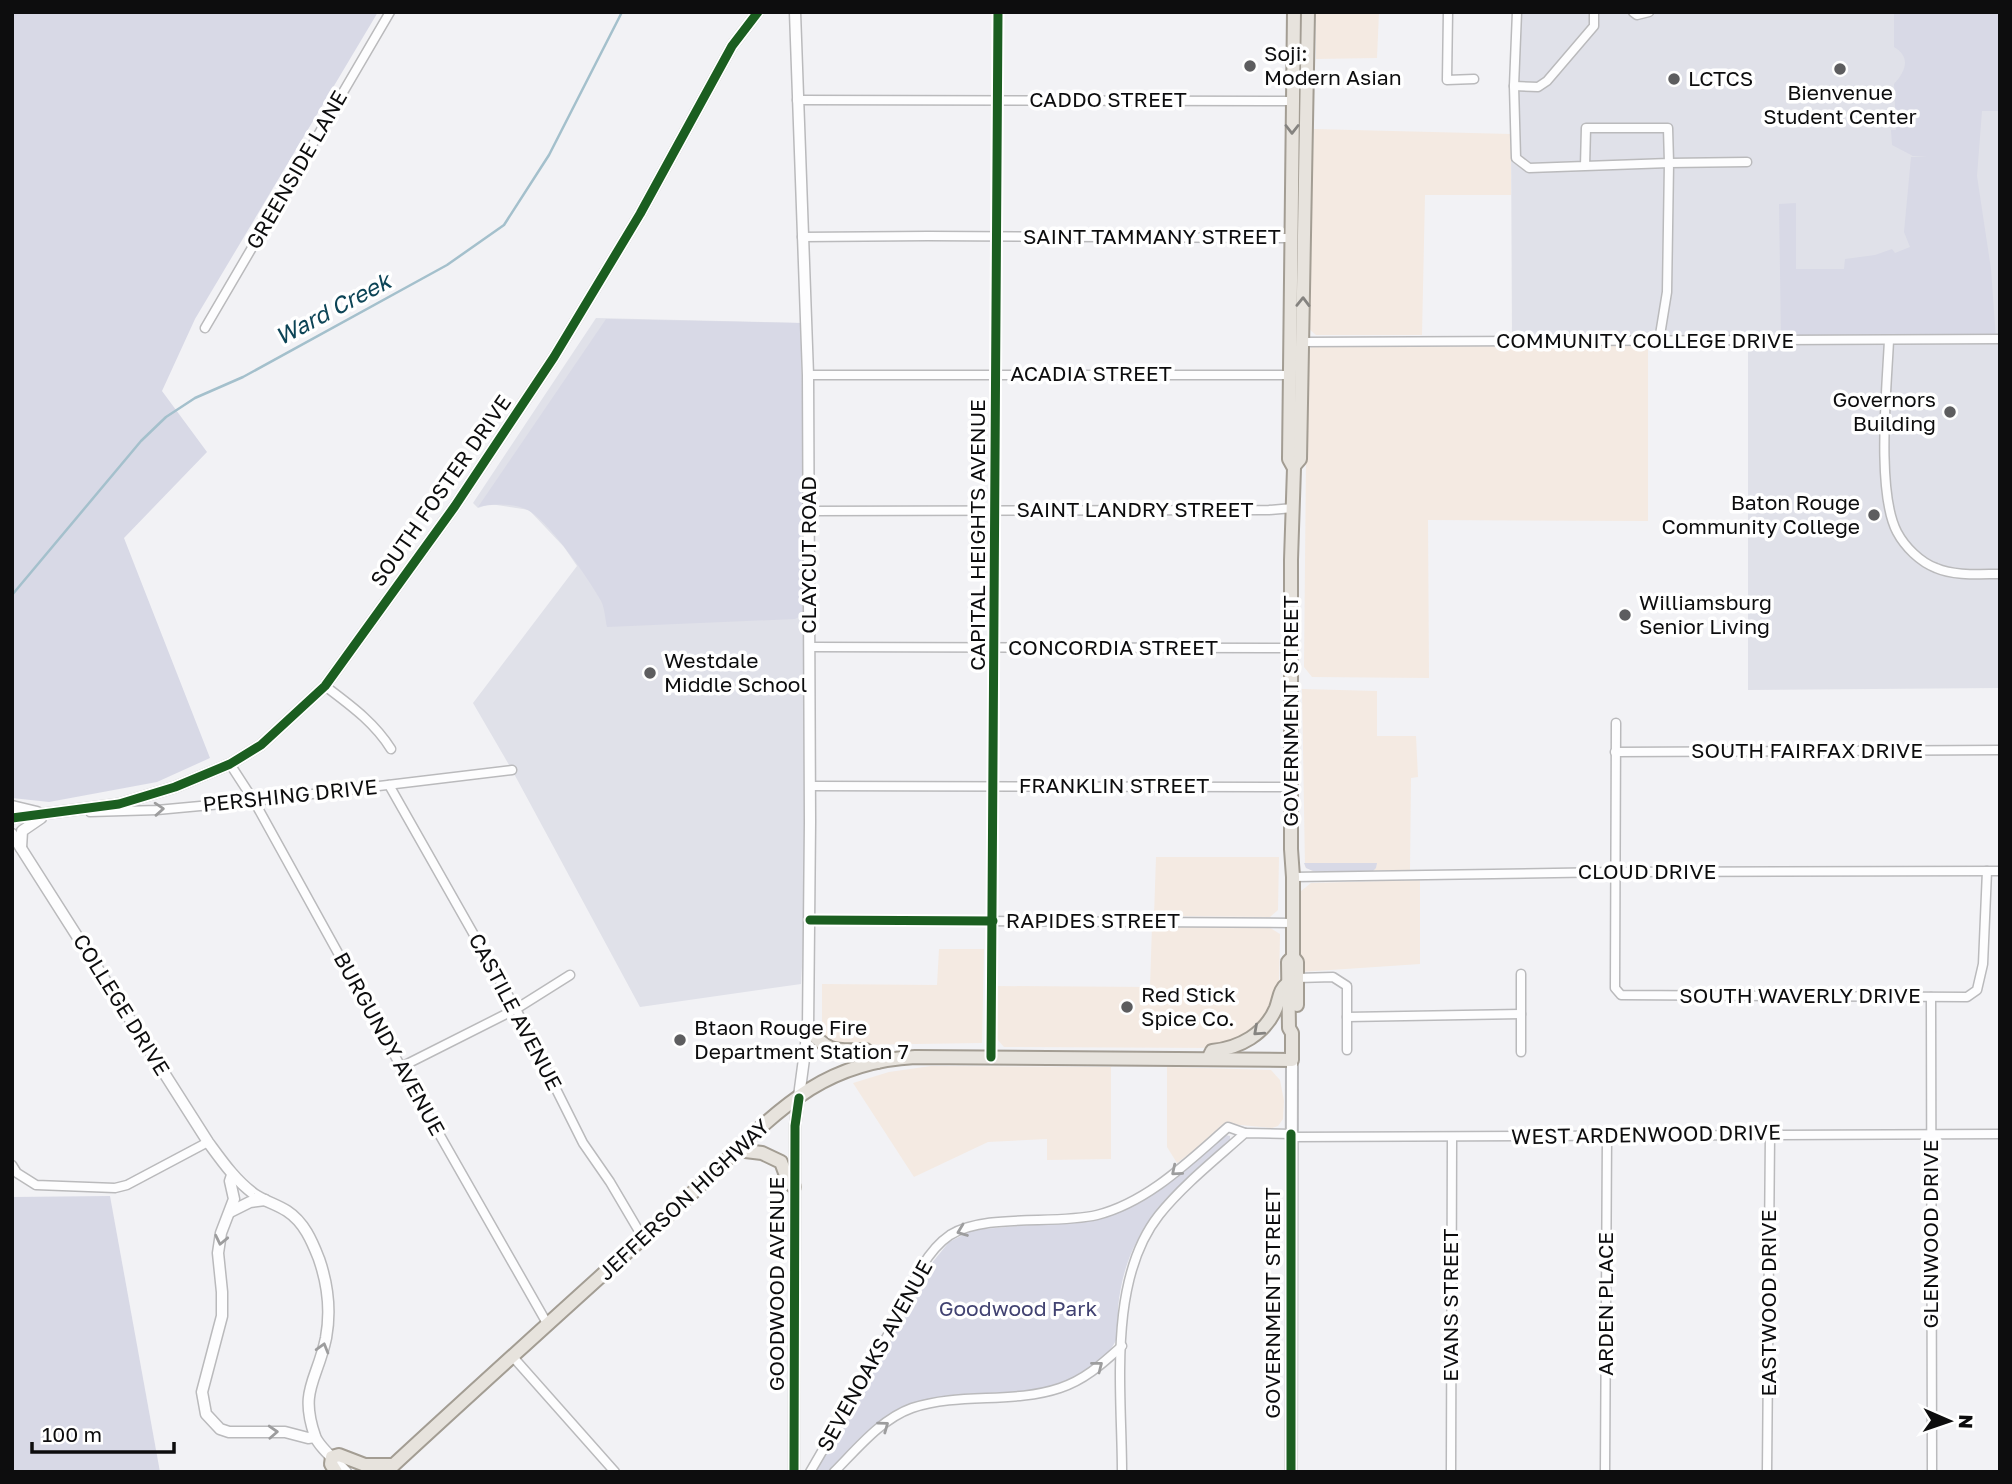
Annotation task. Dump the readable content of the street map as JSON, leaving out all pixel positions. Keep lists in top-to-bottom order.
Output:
{
  "streets": {
    "main road": ["GOVERNMENT STREET", "JEFFERSON HIGHWAY"],
    "street": [
      "CADDO STREET",
      "GREENSIDE LANE",
      "SAINT TAMMANY STREET",
      "COMMUNITY COLLEGE DRIVE",
      "ACADIA STREET",
      "SOUTH FOSTER DRIVE",
      "SAINT LANDRY STREET",
      "CAPITAL HEIGHTS AVENUE",
      "CLAYCUT ROAD",
      "CONCORDIA STREET",
      "SOUTH FAIRFAX DRIVE",
      "FRANKLIN STREET",
      "PERSHING DRIVE",
      "CLOUD DRIVE",
      "RAPIDES STREET",
      "SOUTH WAVERLY DRIVE",
      "COLLEGE DRIVE",
      "CASTILE AVENUE",
      "BURGUNDY AVENUE",
      "WEST ARDENWOOD DRIVE",
      "GLENWOOD DRIVE",
      "GOODWOOD AVENUE",
      "EASTWOOD DRIVE",
      "ARDEN PLACE",
      "EVANS STREET",
      "SEVENOAKS AVENUE"
    ]
  },
  "crossings": [
    ["CADDO STREET", "CAPITAL HEIGHTS AVENUE"],
    ["CADDO STREET", "CLAYCUT ROAD"],
    ["CADDO STREET", "GOVERNMENT STREET"],
    ["SAINT TAMMANY STREET", "CAPITAL HEIGHTS AVENUE"],
    ["SAINT TAMMANY STREET", "CLAYCUT ROAD"],
    ["SAINT TAMMANY STREET", "GOVERNMENT STREET"],
    ["COMMUNITY COLLEGE DRIVE", "GOVERNMENT STREET"],
    ["ACADIA STREET", "CAPITAL HEIGHTS AVENUE"],
    ["ACADIA STREET", "CLAYCUT ROAD"],
    ["ACADIA STREET", "GOVERNMENT STREET"],
    ["SOUTH FOSTER DRIVE", "PERSHING DRIVE"],
    ["SOUTH FOSTER DRIVE", "BURGUNDY AVENUE"],
    ["SAINT LANDRY STREET", "CAPITAL HEIGHTS AVENUE"],
    ["SAINT LANDRY STREET", "CLAYCUT ROAD"],
    ["SAINT LANDRY STREET", "GOVERNMENT STREET"],
    ["CAPITAL HEIGHTS AVENUE", "CONCORDIA STREET"],
    ["CAPITAL HEIGHTS AVENUE", "FRANKLIN STREET"],
    ["CAPITAL HEIGHTS AVENUE", "RAPIDES STREET"],
    ["CAPITAL HEIGHTS AVENUE", "JEFFERSON HIGHWAY"],
    ["CLAYCUT ROAD", "CONCORDIA STREET"],
    ["CLAYCUT ROAD", "FRANKLIN STREET"],
    ["CLAYCUT ROAD", "RAPIDES STREET"],
    ["CLAYCUT ROAD", "JEFFERSON HIGHWAY"],
    ["CLAYCUT ROAD", "GOODWOOD AVENUE"],
    ["CONCORDIA STREET", "GOVERNMENT STREET"],
    ["GOVERNMENT STREET", "FRANKLIN STREET"],
    ["GOVERNMENT STREET", "CLOUD DRIVE"],
    ["GOVERNMENT STREET", "RAPIDES STREET"],
    ["GOVERNMENT STREET", "WEST ARDENWOOD DRIVE"],
    ["GOVERNMENT STREET", "JEFFERSON HIGHWAY"],
    ["GOVERNMENT STREET", "SEVENOAKS AVENUE"],
    ["PERSHING DRIVE", "CASTILE AVENUE"],
    ["PERSHING DRIVE", "BURGUNDY AVENUE"],
    ["CLOUD DRIVE", "SOUTH WAVERLY DRIVE"],
    ["SOUTH WAVERLY DRIVE", "GLENWOOD DRIVE"],
    ["CASTILE AVENUE", "JEFFERSON HIGHWAY"],
    ["BURGUNDY AVENUE", "JEFFERSON HIGHWAY"],
    ["WEST ARDENWOOD DRIVE", "GLENWOOD DRIVE"],
    ["WEST ARDENWOOD DRIVE", "EASTWOOD DRIVE"],
    ["WEST ARDENWOOD DRIVE", "ARDEN PLACE"],
    ["WEST ARDENWOOD DRIVE", "EVANS STREET"],
    ["WEST ARDENWOOD DRIVE", "SEVENOAKS AVENUE"],
    ["JEFFERSON HIGHWAY", "GOODWOOD AVENUE"]
  ],
  "one_way": ["PERSHING DRIVE", "SEVENOAKS AVENUE"],
  "water": ["Ward Creek"],
  "parks": ["Goodwood Park"],
  "places": [
    "Soji: Modern Asian",
    "Bienvenue Student Center",
    "LCTCS",
    "Governors Building",
    "Baton Rouge Community College",
    "Williamsburg Senior Living",
    "Westdale Middle School",
    "Red Stick Spice Co.",
    "Btaon Rouge Fire Department Station 7"
  ],
  "scale_bar": "100 m",
  "north": "right"
}
